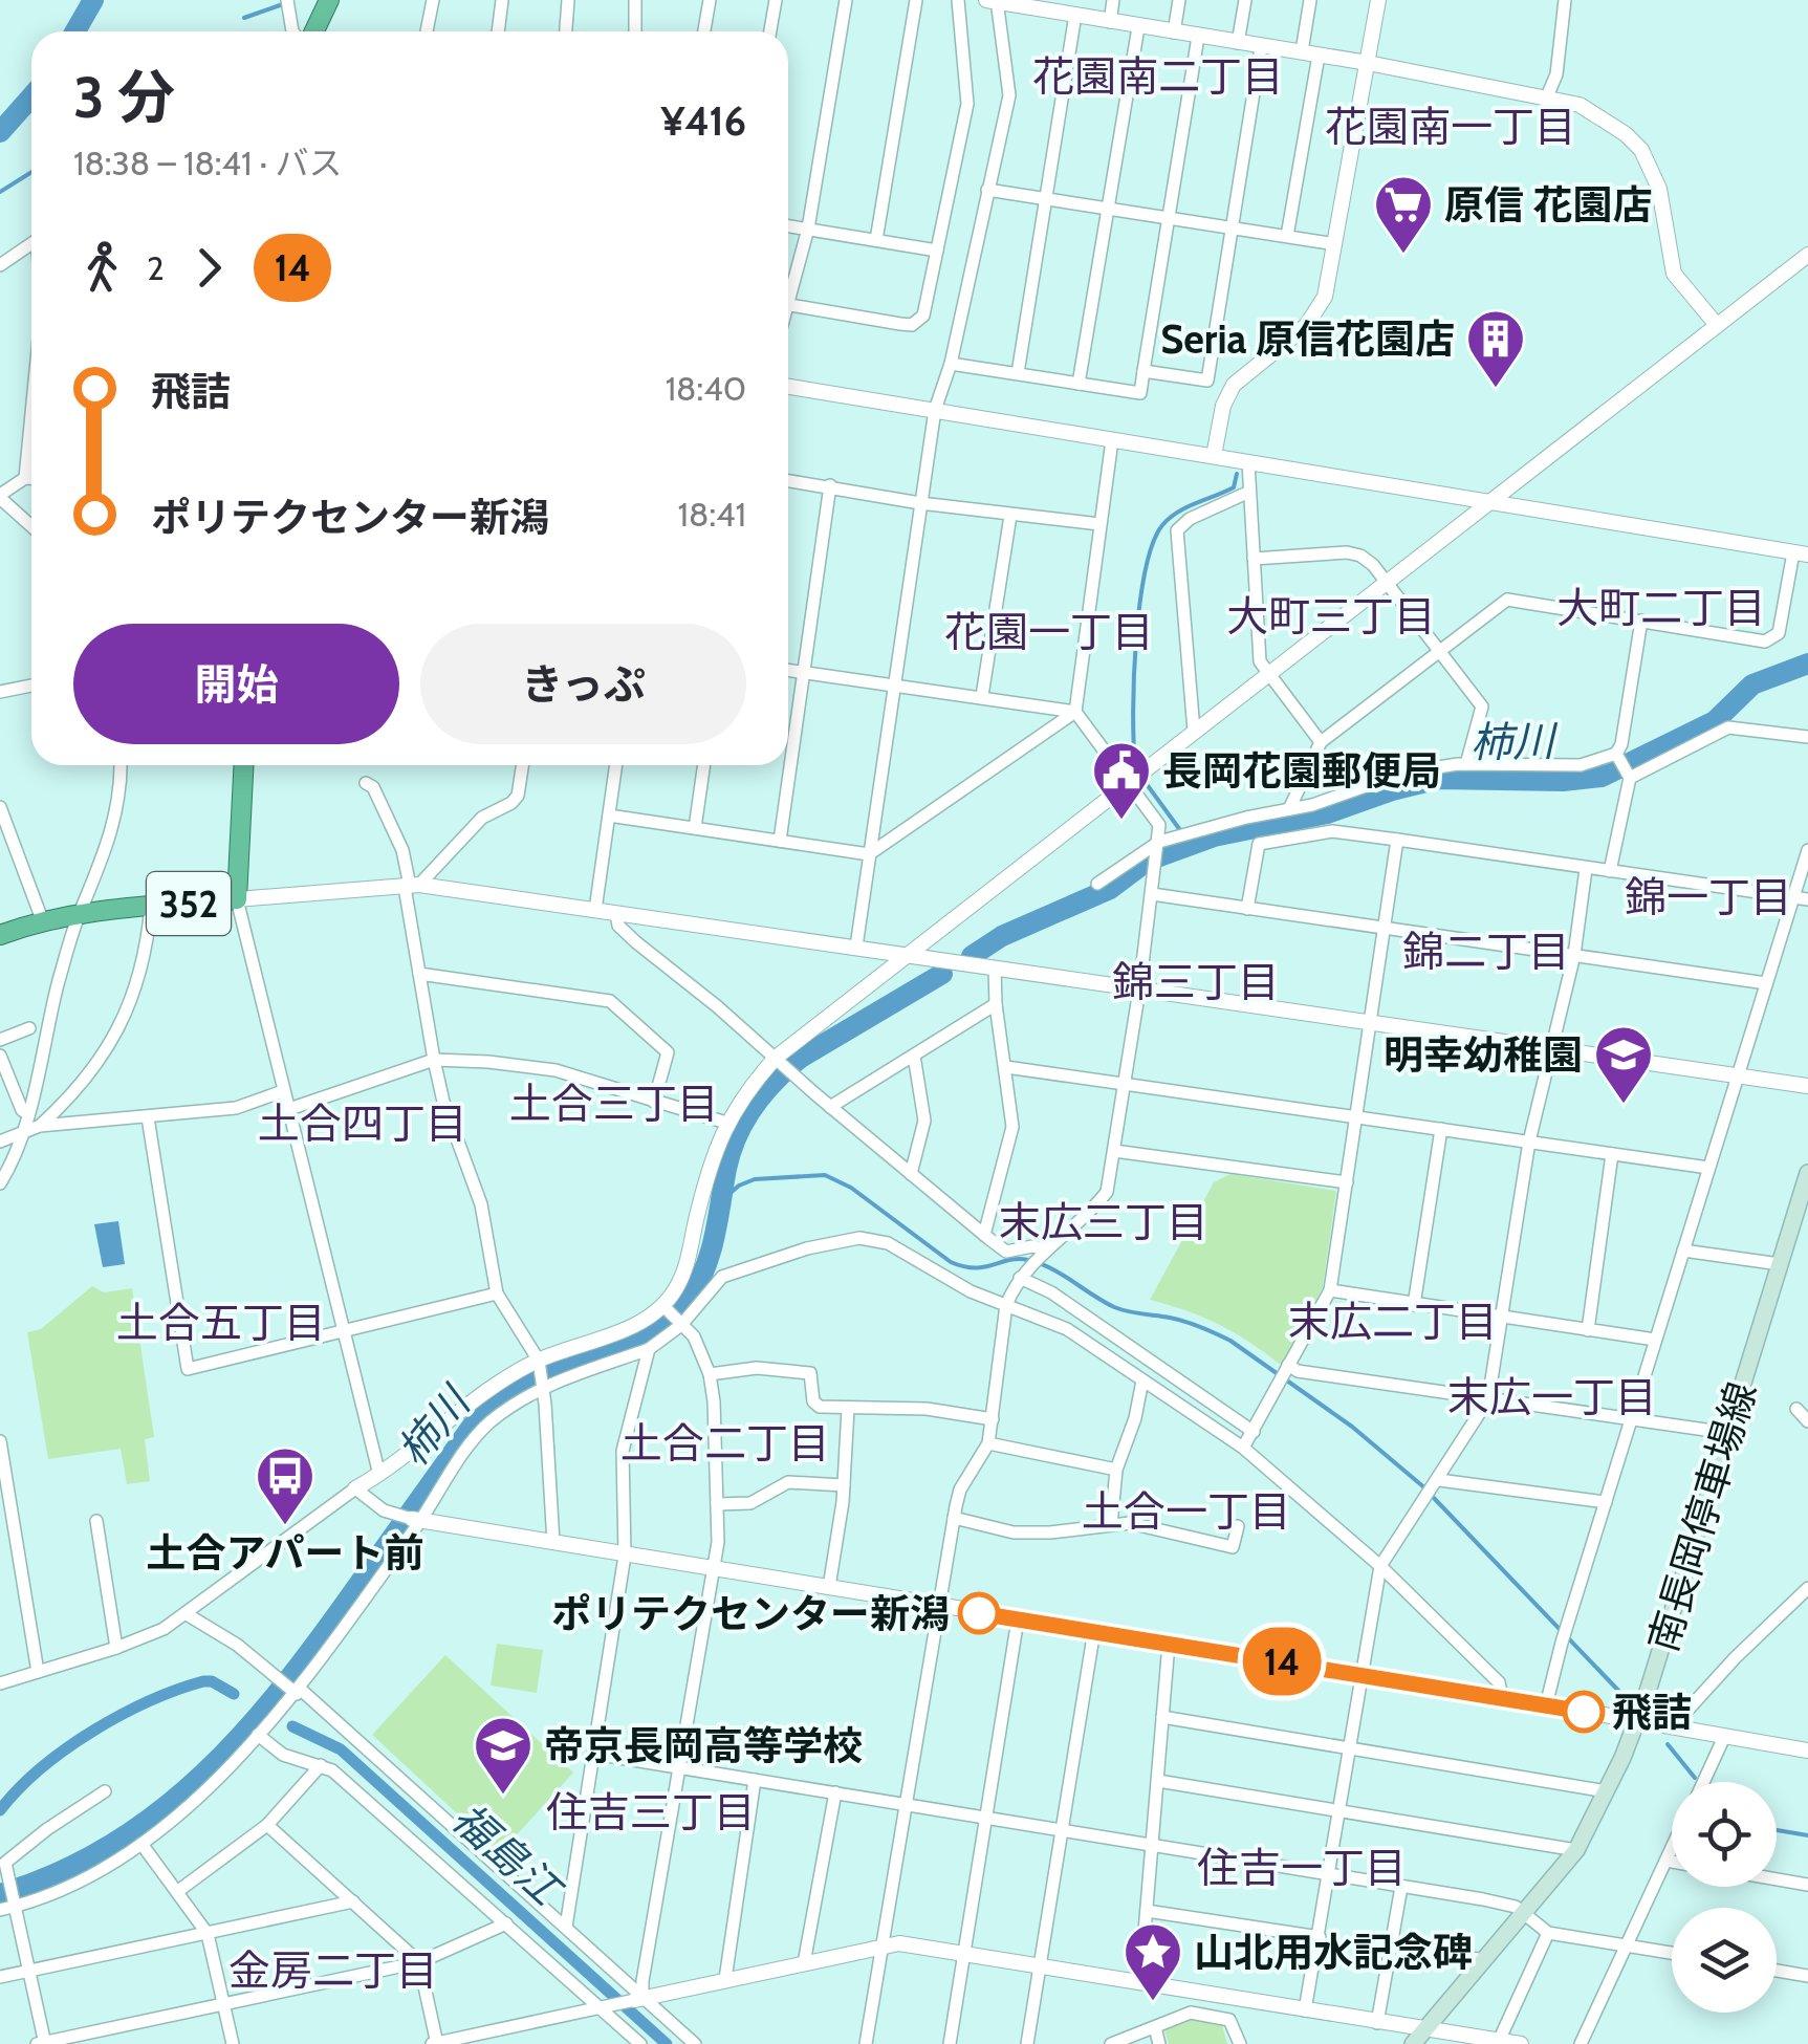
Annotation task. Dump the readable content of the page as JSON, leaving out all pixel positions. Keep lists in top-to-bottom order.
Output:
{
  "streets": {
    "highway": ["352"],
    "main road": ["南長岡停車場線"]
  },
  "districts": [
    "花園南二丁目",
    "花園南一丁目",
    "大町二丁目",
    "大町三丁目",
    "花園一丁目",
    "錦一丁目",
    "錦二丁目",
    "錦三丁目",
    "土合三丁目",
    "土合四丁目",
    "末広三丁目",
    "末広二丁目",
    "土合五丁目",
    "末広一丁目",
    "土合二丁目",
    "土合一丁目",
    "住吉三丁目",
    "住吉一丁目",
    "金房二丁目"
  ],
  "water": ["柿川", "福島江"],
  "places": {
    "supermarket": ["原信 花園店"],
    "building": ["Seria 原信花園店"],
    "public building": ["長岡花園郵便局"],
    "school or university": ["明幸幼稚園", "帝京長岡高等学校"],
    "bus stop": ["土合アパート前"],
    "other": ["ポリテクセンター新潟", "飛詰"],
    "place": ["山北用水記念碑"]
  },
  "lines": ["bus line 14"],
  "page": {
    "on_map": "14",
    "heading": ["3 分", "18:38 – 18:41 · バス", "¥416"],
    "legs": ["2", "14"],
    "list": [
      {
        "name": "飛詰",
        "value": "18:40"
      },
      {
        "name": "ポリテクセンター新潟",
        "value": "18:41"
      }
    ],
    "buttons": ["開始", "きっぷ"]
  }
}
